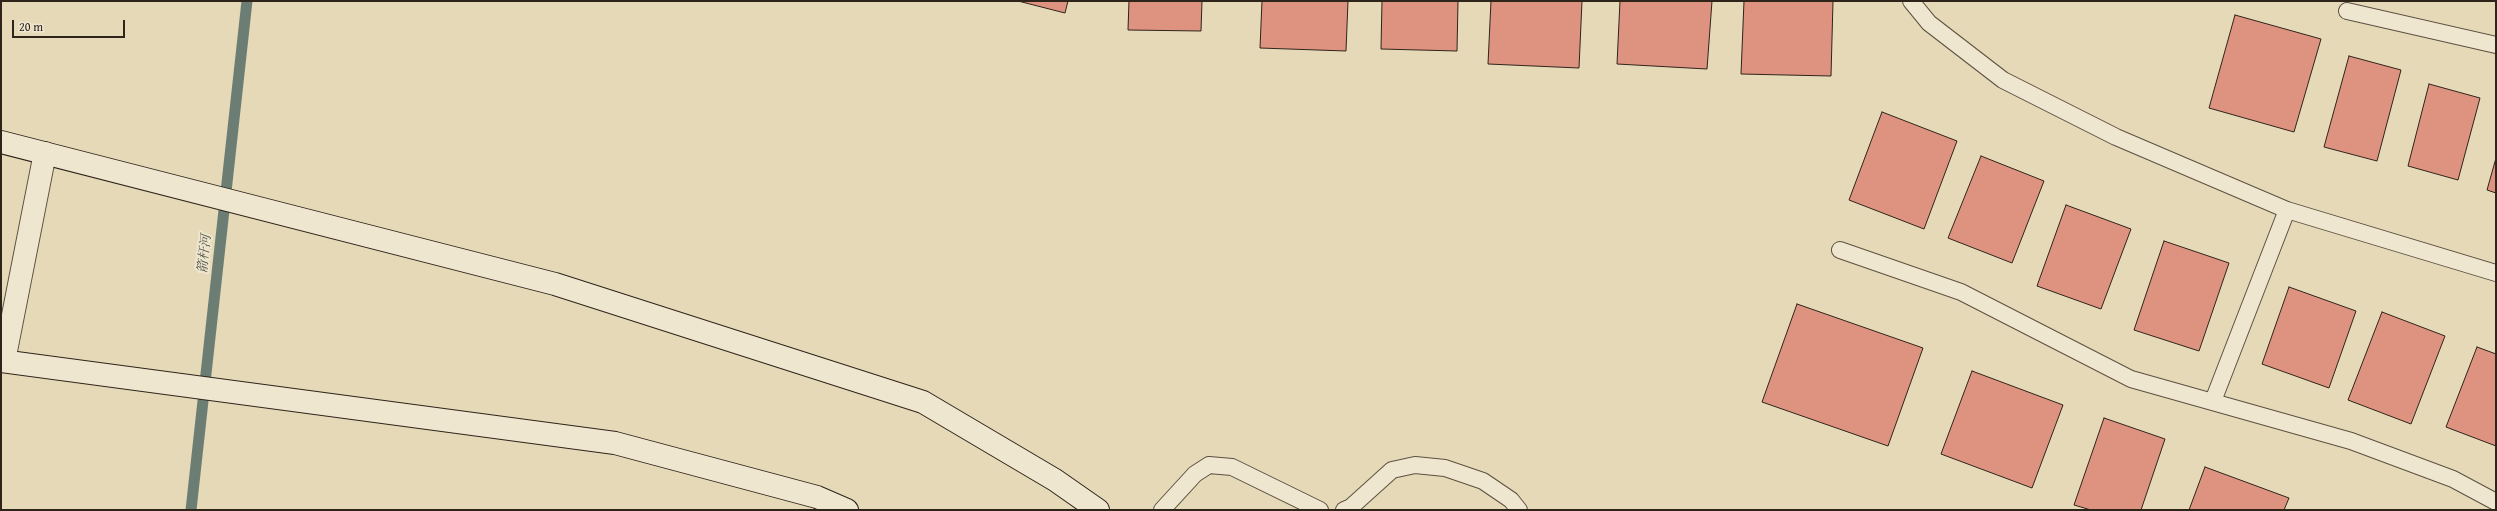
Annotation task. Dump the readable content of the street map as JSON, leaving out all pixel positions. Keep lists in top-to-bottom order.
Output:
{
  "water": ["箭杆河"],
  "scale_bar": "20 m"
}
